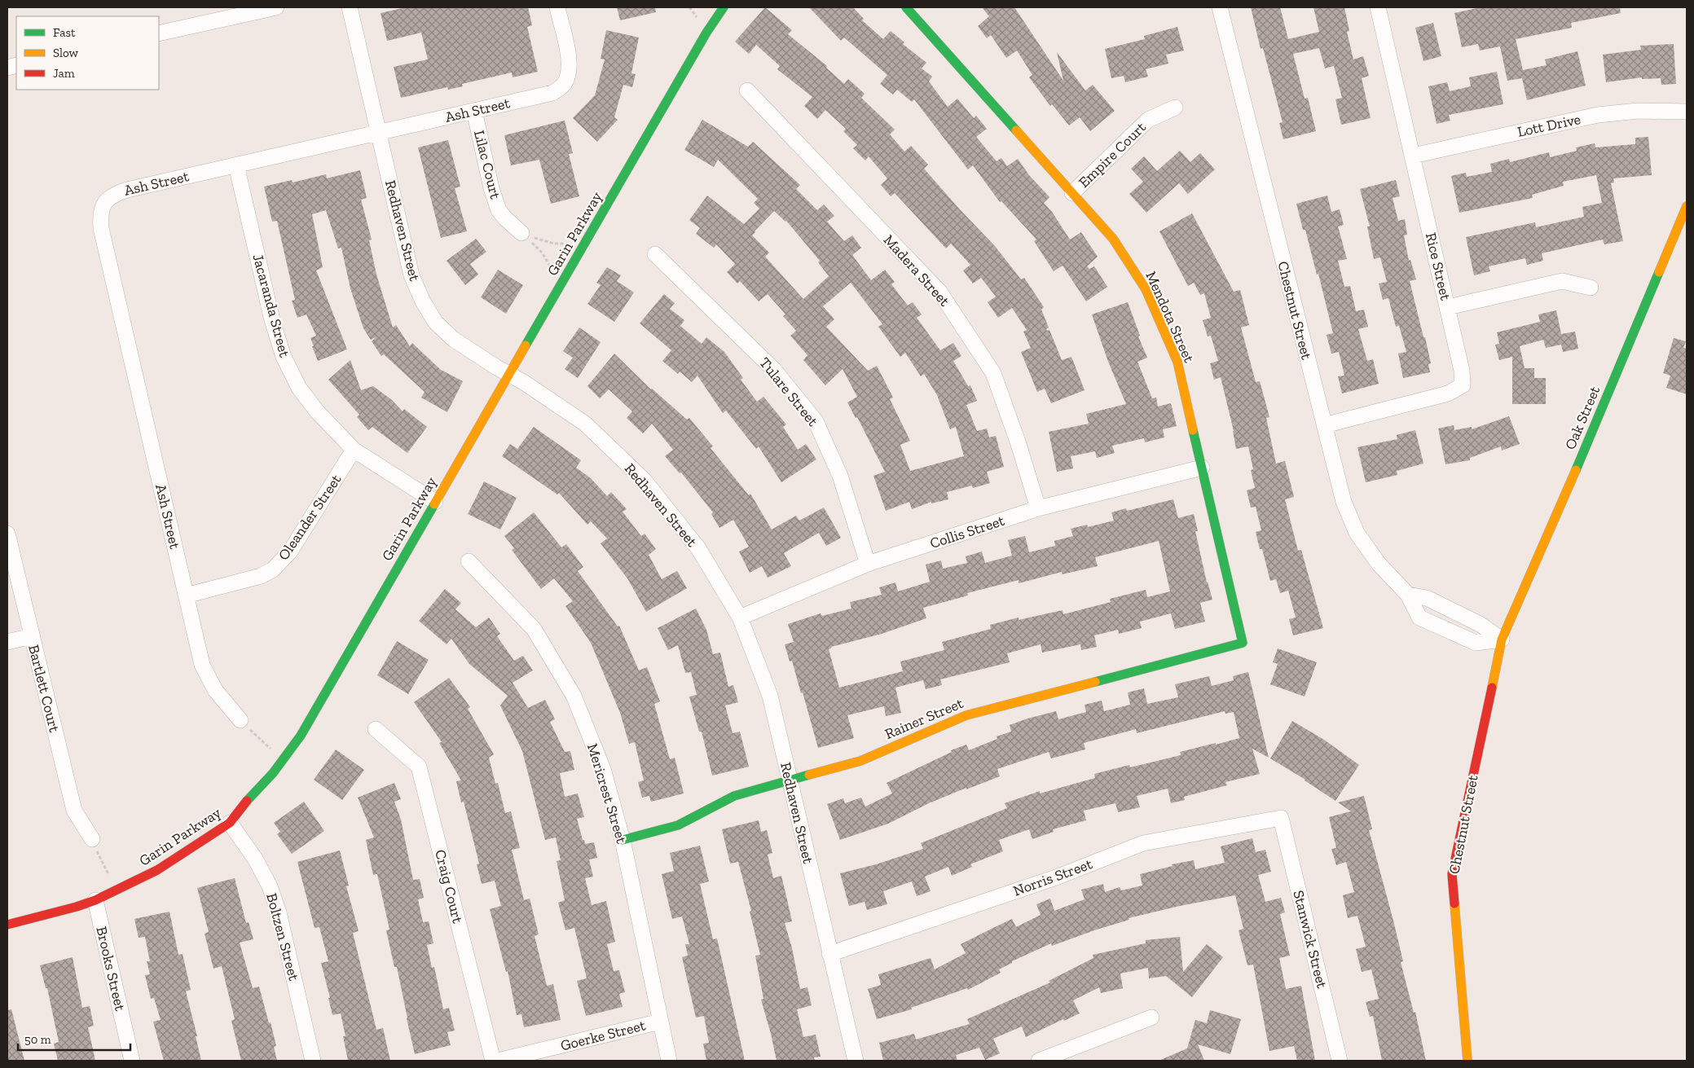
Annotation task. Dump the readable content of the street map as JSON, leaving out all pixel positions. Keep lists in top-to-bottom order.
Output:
{
  "streets": {
    "street": [
      "Ash Street",
      "Lott Drive",
      "Empire Court",
      "Lilac Court",
      "Redhaven Street",
      "Garin Parkway",
      "Rice Street",
      "Madera Street",
      "Jacaranda Street",
      "Chestnut Street",
      "Mendota Street",
      "Tulare Street",
      "Oak Street",
      "Oleander Street",
      "Collis Street",
      "Bartlett Court",
      "Rainer Street",
      "Mericrest Street",
      "Norris Street",
      "Craig Court",
      "Boltzen Street",
      "Stanwick Street",
      "Brooks Street",
      "Goerke Street"
    ]
  },
  "crossings": [
    ["Ash Street", "Lilac Court"],
    ["Ash Street", "Redhaven Street"],
    ["Ash Street", "Jacaranda Street"],
    ["Ash Street", "Oleander Street"],
    ["Lott Drive", "Rice Street"],
    ["Empire Court", "Mendota Street"],
    ["Redhaven Street", "Garin Parkway"],
    ["Redhaven Street", "Collis Street"],
    ["Redhaven Street", "Rainer Street"],
    ["Redhaven Street", "Norris Street"],
    ["Garin Parkway", "Jacaranda Street"],
    ["Garin Parkway", "Boltzen Street"],
    ["Garin Parkway", "Brooks Street"],
    ["Rice Street", "Chestnut Street"],
    ["Madera Street", "Collis Street"],
    ["Jacaranda Street", "Oleander Street"],
    ["Chestnut Street", "Oak Street"],
    ["Mendota Street", "Collis Street"],
    ["Mendota Street", "Rainer Street"],
    ["Tulare Street", "Collis Street"],
    ["Rainer Street", "Mericrest Street"],
    ["Mericrest Street", "Goerke Street"],
    ["Norris Street", "Stanwick Street"]
  ],
  "legend": ["Fast", "Slow", "Jam"],
  "scale_bar": "50 m"
}
